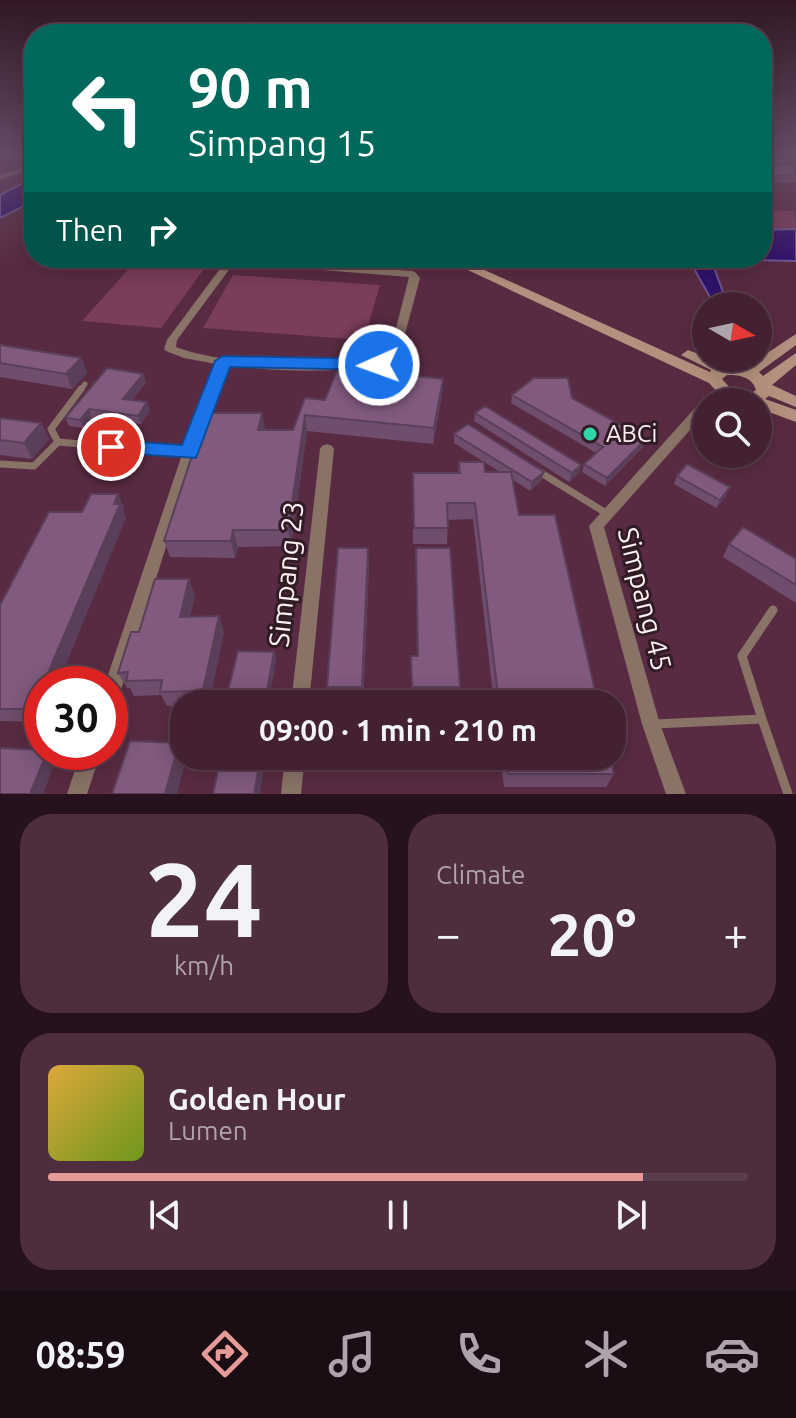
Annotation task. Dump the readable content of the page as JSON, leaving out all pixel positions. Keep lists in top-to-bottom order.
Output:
{
  "streets": {
    "street": ["Simpang 23", "Simpang 45"]
  },
  "places": ["ABCi"],
  "north": "right",
  "page": {
    "turn": ["90 m", "Simpang 15"],
    "then": "Then",
    "limit": "30",
    "trip": "09:00 · 1 min · 210 m",
    "tile": [
      ["24", "km/h"],
      "Climate"
    ],
    "heat": ["−", "20°", "+"],
    "song": ["Golden Hour", "Lumen"],
    "tabs": "08:59"
  }
}
